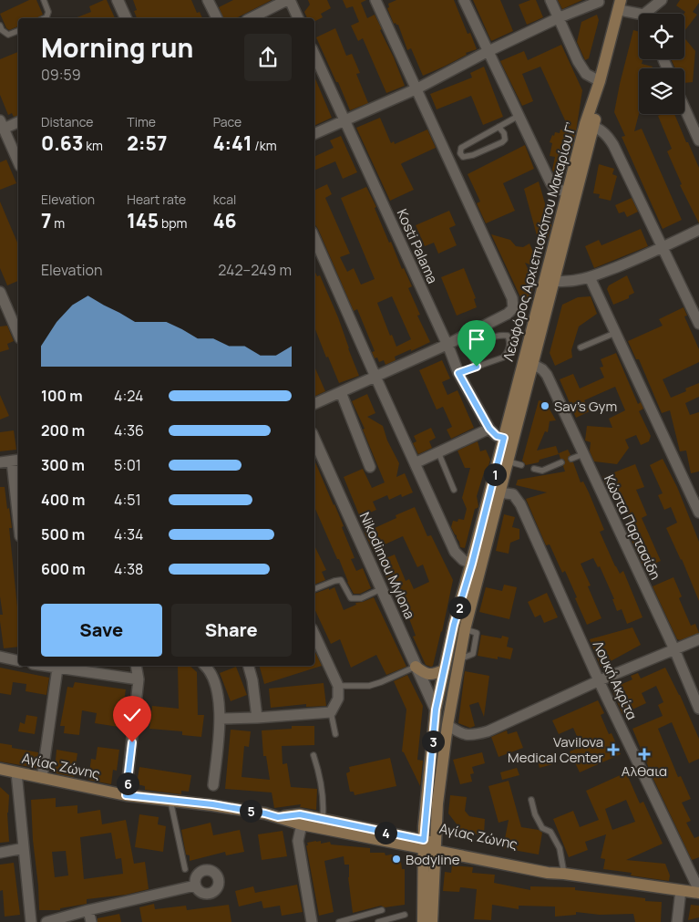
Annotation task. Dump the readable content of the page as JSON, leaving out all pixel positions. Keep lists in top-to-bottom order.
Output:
{
  "streets": {
    "main road": ["Λεωφόρος Αρχιεπισκόπου Μακαρίου Γ’", "Αγίας Ζώνης"],
    "street": [
      "Kosti Palama",
      "Κώστα Παρτασίδη",
      "Nikodimou Mylona",
      "Λουκή Ακρίτα"
    ]
  },
  "crossings": [
    ["Λεωφόρος Αρχιεπισκόπου Μακαρίου Γ’", "Kosti Palama"],
    ["Λεωφόρος Αρχιεπισκόπου Μακαρίου Γ’", "Κώστα Παρτασίδη"],
    ["Λεωφόρος Αρχιεπισκόπου Μακαρίου Γ’", "Nikodimou Mylona"],
    ["Λεωφόρος Αρχιεπισκόπου Μακαρίου Γ’", "Λουκή Ακρίτα"],
    ["Λεωφόρος Αρχιεπισκόπου Μακαρίου Γ’", "Αγίας Ζώνης"],
    ["Λουκή Ακρίτα", "Αγίας Ζώνης"]
  ],
  "places": {
    "other": ["Sav's Gym", "Bodyline"],
    "health": ["Vavilova Medical Center", "Αλθαια"]
  },
  "page": {
    "heading": ["Morning run", "09:59"],
    "stats": [
      ["Distance", "0.63 km"],
      ["Time", "2:57"],
      ["Pace", "4:41 /km"],
      ["Elevation", "7 m"],
      ["Heart rate", "145 bpm"],
      ["kcal", "46"]
    ],
    "chart": ["Elevation", "242–249 m"],
    "list": [
      {
        "name": "100 m",
        "note": "4:24"
      },
      {
        "name": "200 m",
        "note": "4:36"
      },
      {
        "name": "300 m",
        "note": "5:01"
      },
      {
        "name": "400 m",
        "note": "4:51"
      },
      {
        "name": "500 m",
        "note": "4:34"
      },
      {
        "name": "600 m",
        "note": "4:38"
      }
    ],
    "pins": [
      "1",
      "2",
      "3",
      "6",
      "5",
      "4"
    ],
    "buttons": ["Save", "Share"]
  }
}
